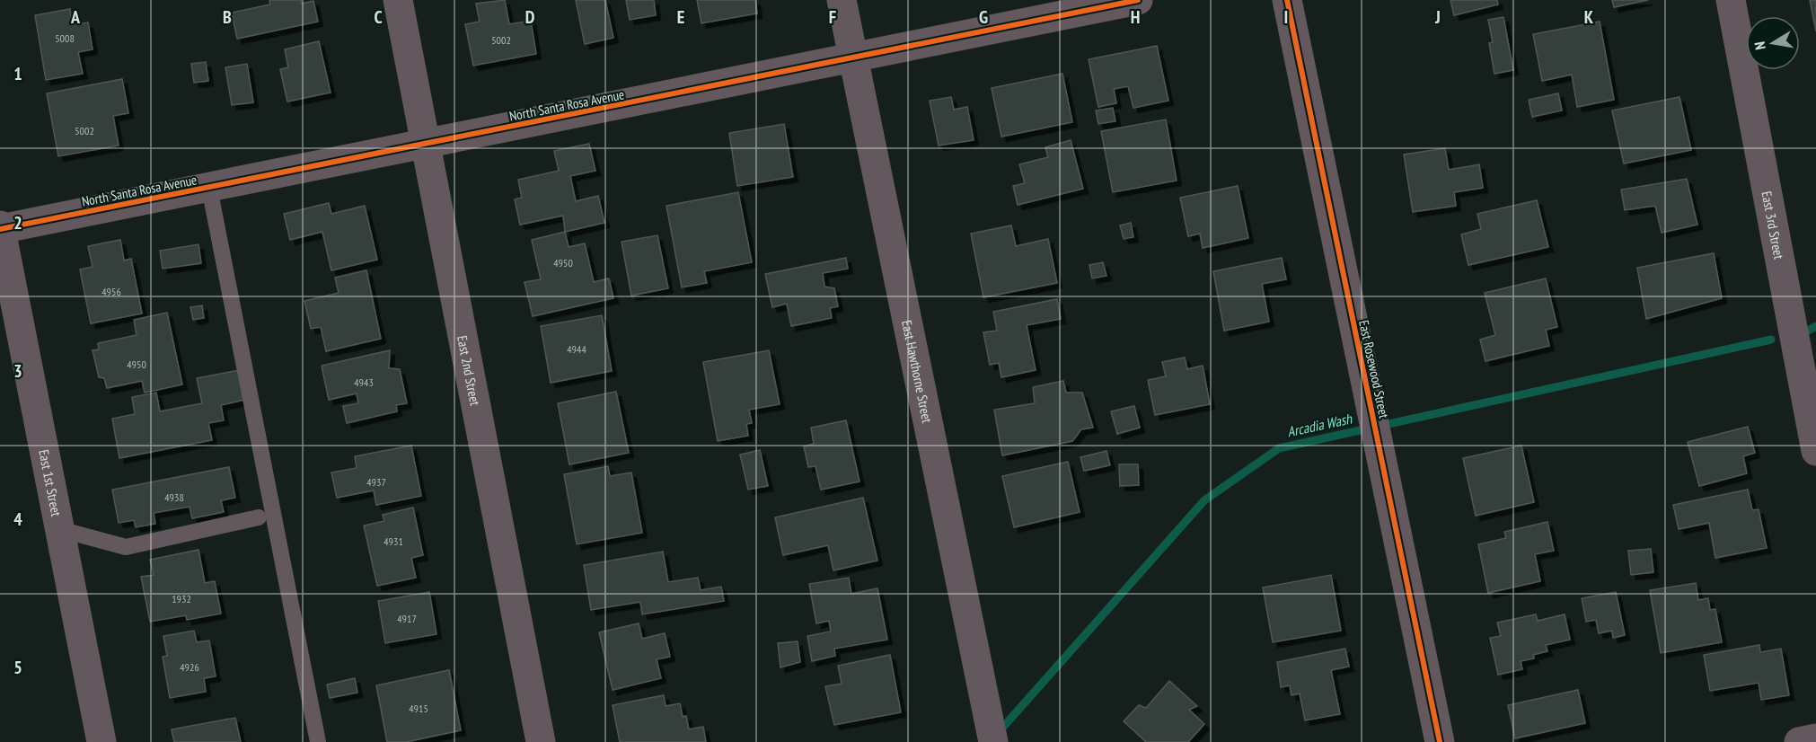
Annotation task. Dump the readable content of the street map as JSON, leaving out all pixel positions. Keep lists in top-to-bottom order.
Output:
{
  "streets": {
    "street": [
      "North Santa Rosa Avenue",
      "East 3rd Street",
      "East Rosewood Street",
      "East 2nd Street",
      "East Hawthorne Street",
      "East 1st Street"
    ]
  },
  "crossings": [
    ["North Santa Rosa Avenue", "East 2nd Street"],
    ["North Santa Rosa Avenue", "East Hawthorne Street"],
    ["North Santa Rosa Avenue", "East 1st Street"]
  ],
  "water": ["Arcadia Wash"],
  "house_numbers": [
    "5008",
    "5002",
    "5002",
    "4950",
    "4956",
    "4944",
    "4950",
    "4943",
    "4937",
    "4938",
    "4931",
    "1932",
    "4917",
    "4926",
    "4915"
  ],
  "north": "left",
  "grid": {
    "columns": [
      "A",
      "B",
      "C",
      "D",
      "E",
      "F",
      "G",
      "H",
      "I",
      "J",
      "K"
    ],
    "rows": [
      "1",
      "2",
      "3",
      "4",
      "5"
    ]
  }
}
